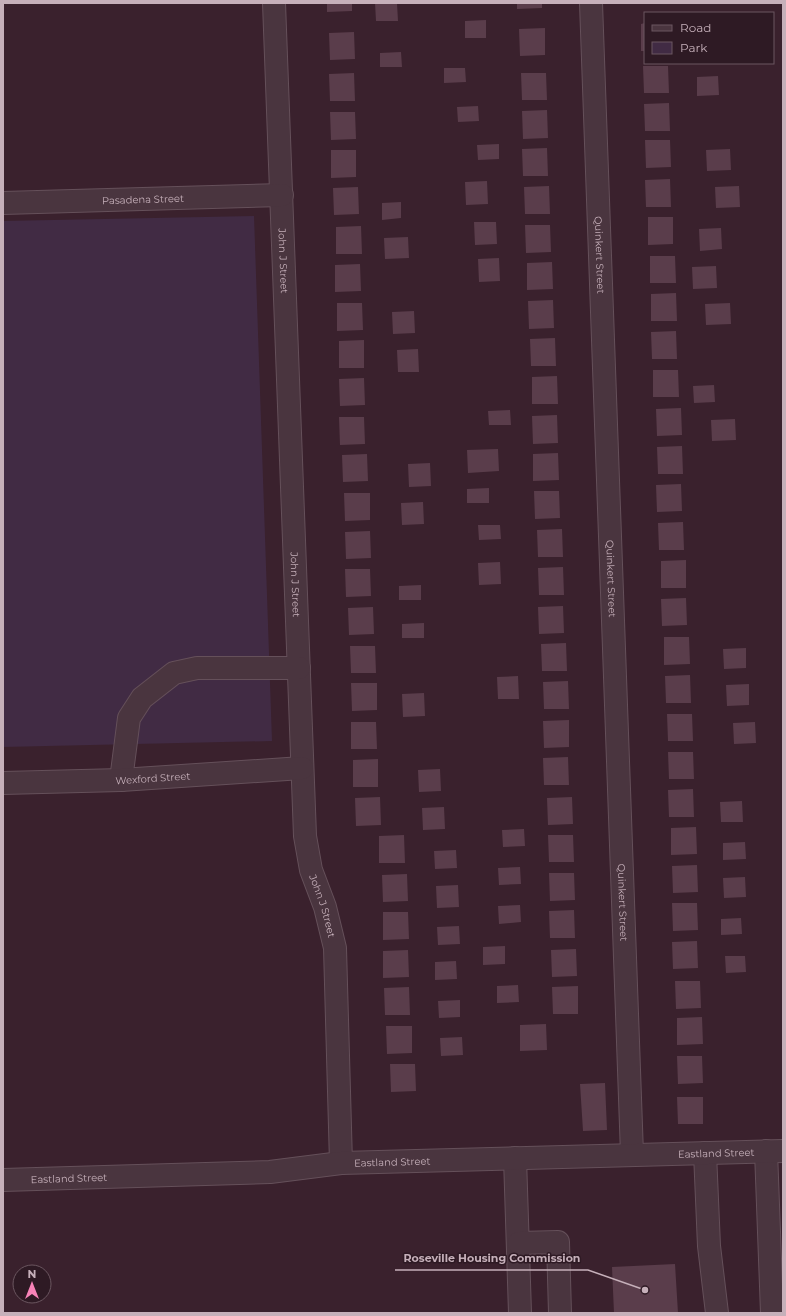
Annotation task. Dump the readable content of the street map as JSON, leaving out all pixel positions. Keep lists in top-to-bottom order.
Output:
{
  "streets": {
    "street": [
      "Pasadena Street",
      "Quinkert Street",
      "John J Street",
      "Wexford Street",
      "Eastland Street"
    ]
  },
  "crossings": [
    ["Pasadena Street", "John J Street"],
    ["Quinkert Street", "Eastland Street"],
    ["John J Street", "Wexford Street"],
    ["John J Street", "Eastland Street"]
  ],
  "places": ["Roseville Housing Commission"],
  "legend": ["Road", "Park"],
  "north": "top"
}
